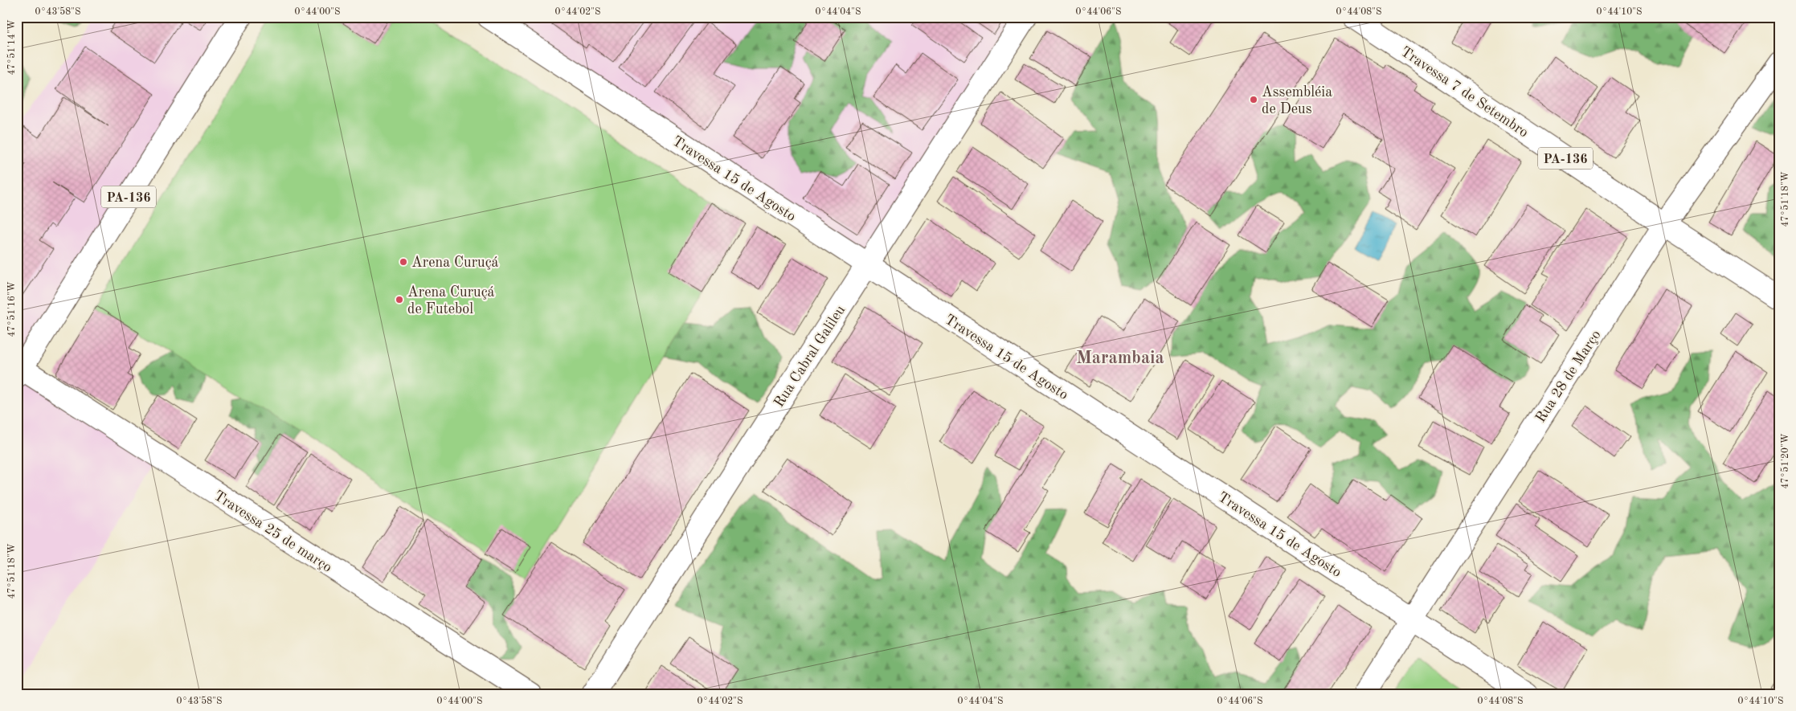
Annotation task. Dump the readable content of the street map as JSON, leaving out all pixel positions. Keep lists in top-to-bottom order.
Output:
{
  "streets": {
    "street": [
      "Travessa 7 de Setembro",
      "PA-136",
      "Travessa 15 de Agosto",
      "Rua Cabral Galileu",
      "Rua 28 de Março",
      "Travessa 25 de março"
    ]
  },
  "crossings": [
    ["Travessa 7 de Setembro", "Rua 28 de Março"],
    ["PA-136", "Travessa 25 de março"],
    ["Travessa 15 de Agosto", "Rua Cabral Galileu"],
    ["Travessa 15 de Agosto", "Rua 28 de Março"]
  ],
  "districts": ["Marambaia"],
  "places": ["Assembléia de Deus", "Arena Curuçá", "Arena Curuçá de Futebol"],
  "coordinates": [
    "0°43'58\"S",
    "0°44'00\"S",
    "0°44'02\"S",
    "0°44'04\"S",
    "0°44'06\"S",
    "0°44'08\"S",
    "0°44'10\"S",
    "47°51'14\"W",
    "47°51'18\"W",
    "47°51'16\"W",
    "47°51'20\"W"
  ]
}
